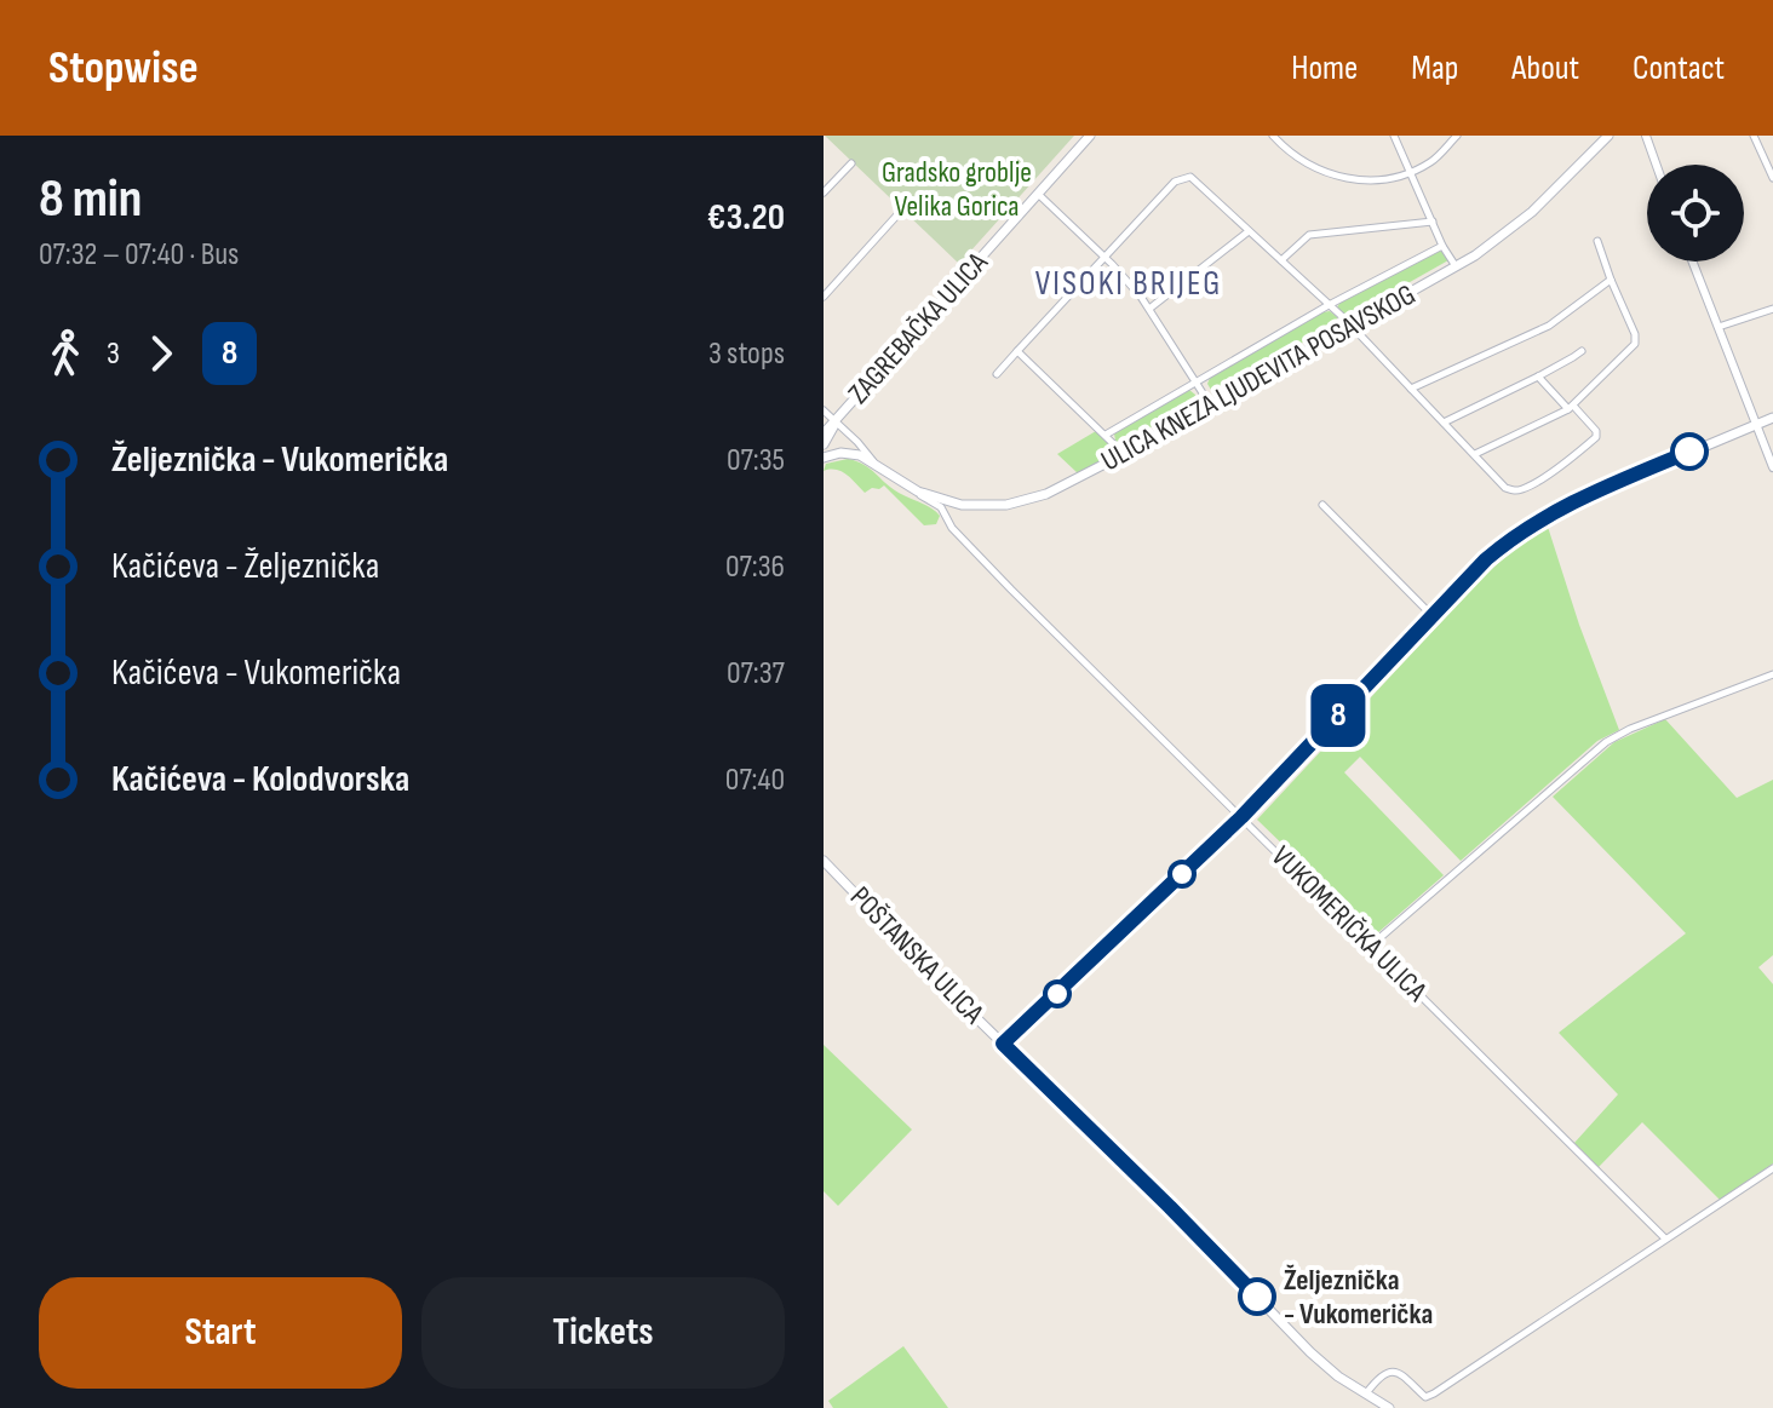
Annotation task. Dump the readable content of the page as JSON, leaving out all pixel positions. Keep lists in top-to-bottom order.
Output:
{
  "streets": {
    "main road": ["ZAGREBAČKA ULICA", "ULICA KNEZA LJUDEVITA POSAVSKOG", "POŠTANSKA ULICA"],
    "street": ["VUKOMERIČKA ULICA"]
  },
  "crossings": [
    ["ULICA KNEZA LJUDEVITA POSAVSKOG", "VUKOMERIČKA ULICA"]
  ],
  "districts": ["VISOKI BRIJEG"],
  "parks": ["Gradsko groblje Velika Gorica"],
  "places": ["Željeznička - Vukomerička"],
  "lines": ["bus line 8"],
  "page": {
    "header": "Stopwise",
    "nav": [
      "Home",
      "Map",
      "About",
      "Contact"
    ],
    "heading": ["8 min", "07:32 – 07:40 · Bus", "€3.20"],
    "on_map": "8",
    "legs": ["3", "8", "3 stops"],
    "list": [
      {
        "name": "Željeznička - Vukomerička",
        "value": "07:35"
      },
      {
        "name": "Kačićeva - Željeznička",
        "value": "07:36"
      },
      {
        "name": "Kačićeva - Vukomerička",
        "value": "07:37"
      },
      {
        "name": "Kačićeva - Kolodvorska",
        "value": "07:40"
      }
    ],
    "buttons": ["Start", "Tickets"]
  }
}
